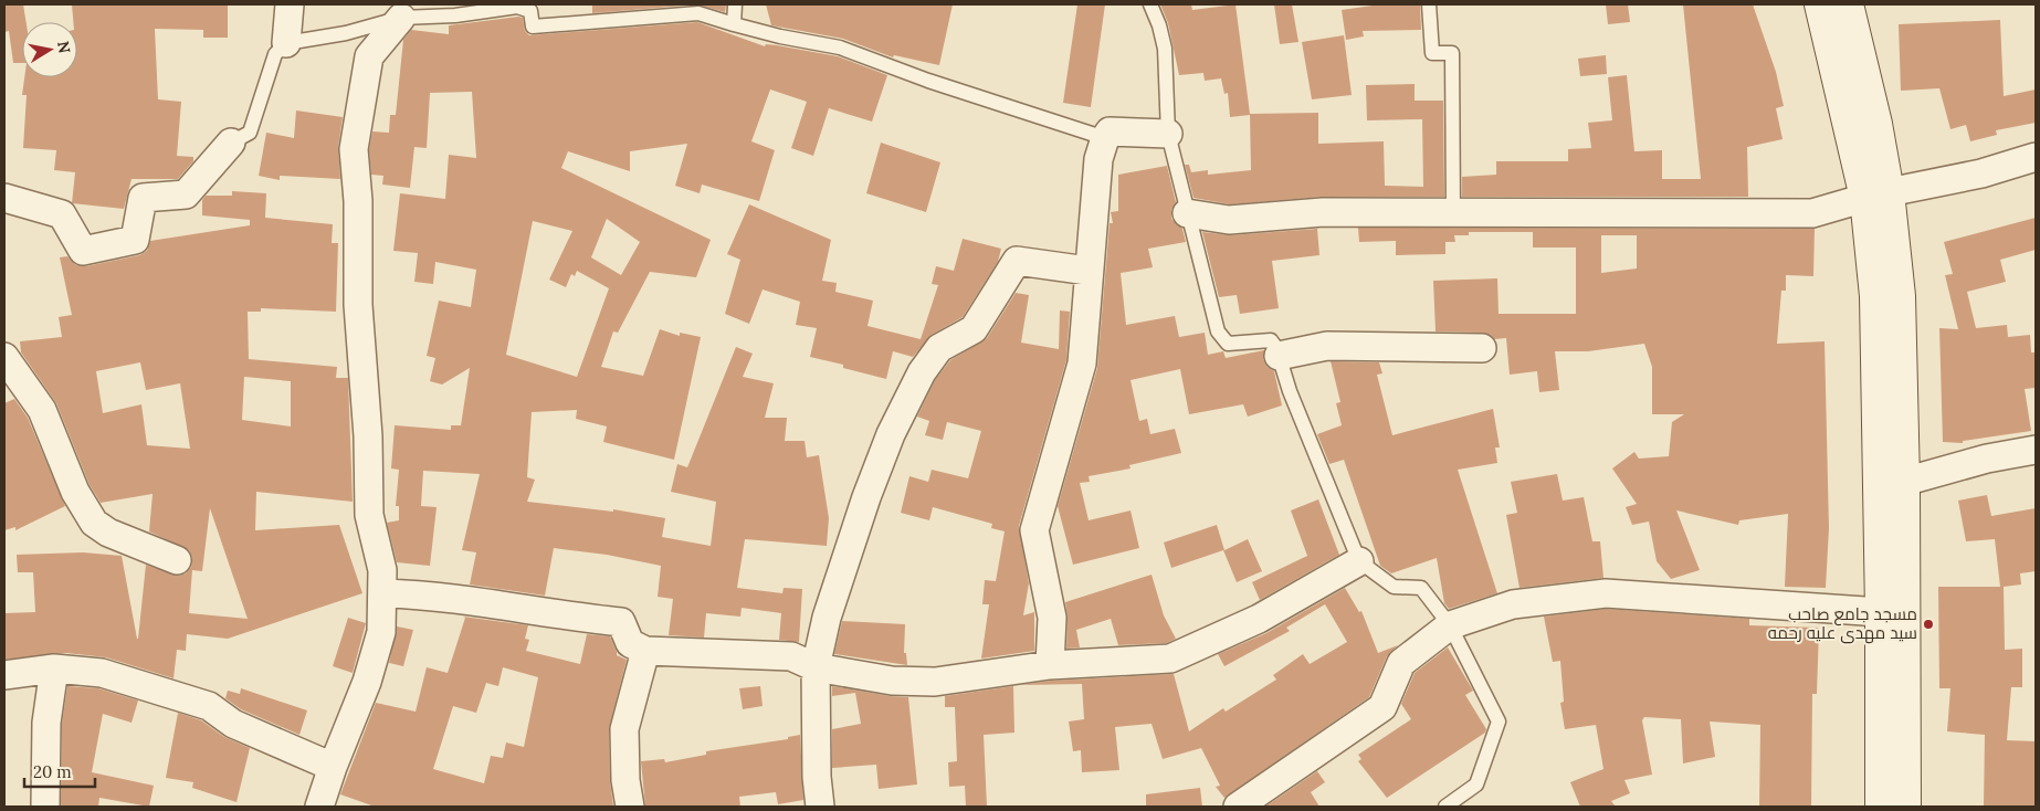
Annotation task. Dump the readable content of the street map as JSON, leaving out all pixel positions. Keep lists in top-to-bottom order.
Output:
{
  "places": ["مسجد جامع صاحب سید مهدی علیه رحمه"],
  "scale_bar": "20 m",
  "north": "right"
}
